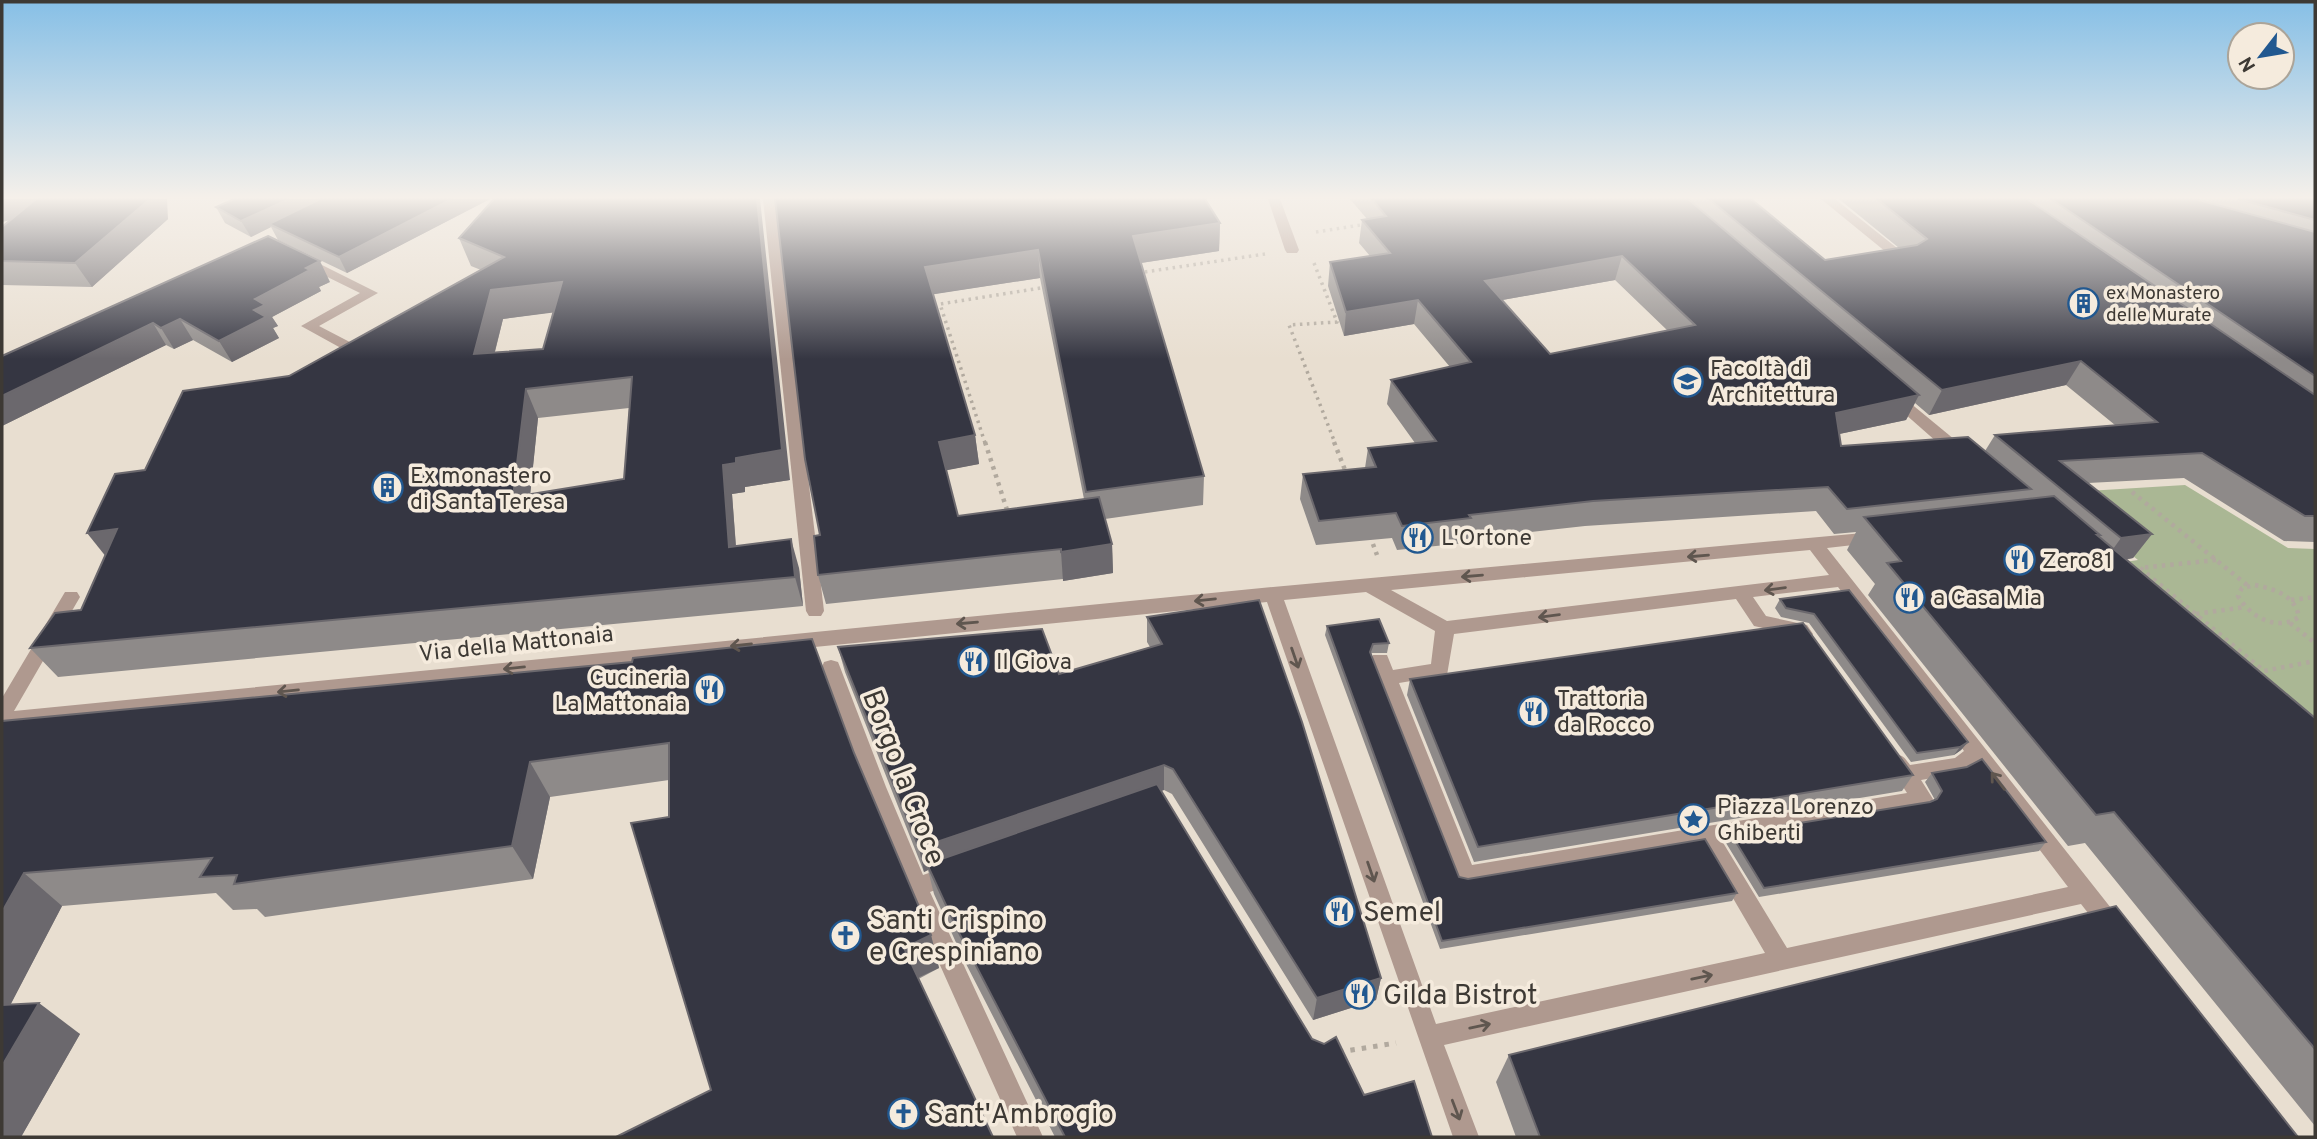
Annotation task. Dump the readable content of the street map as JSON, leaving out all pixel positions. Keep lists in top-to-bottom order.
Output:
{
  "streets": {
    "street": ["Via della Mattonaia", "Borgo la Croce"]
  },
  "one_way": ["Via della Mattonaia"],
  "places": {
    "building": ["ex Monastero delle Murate", "Ex monastero di Santa Teresa"],
    "school or university": ["Facoltà di Architettura"],
    "restaurant": [
      "L'Ortone",
      "Zero81",
      "a Casa Mia",
      "Il Giova",
      "Cucineria La Mattonaia",
      "Trattoria da Rocco",
      "Semel",
      "Gilda Bistrot"
    ],
    "place": ["Piazza Lorenzo Ghiberti"],
    "church": ["Santi Crispino e Crespiniano", "Sant'Ambrogio"]
  },
  "north": "bottom left"
}
